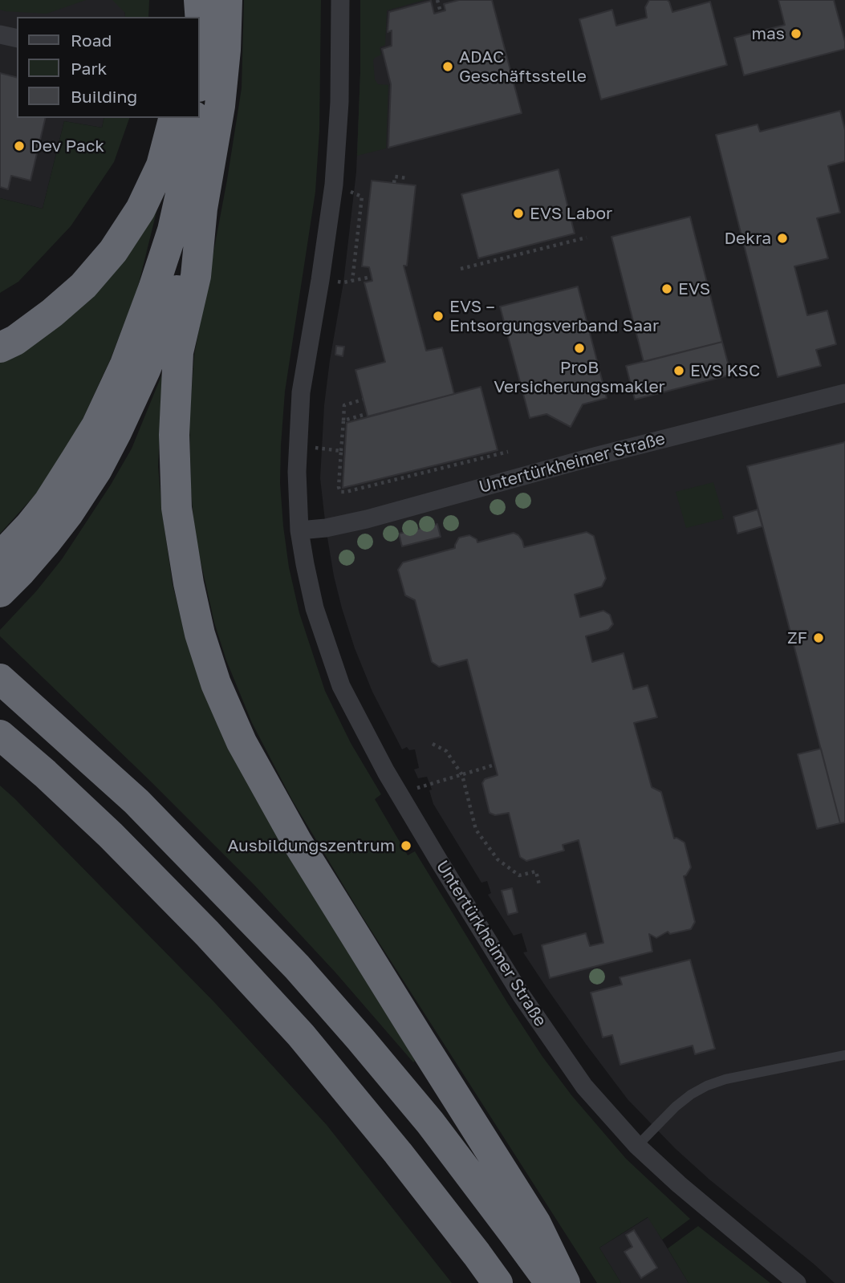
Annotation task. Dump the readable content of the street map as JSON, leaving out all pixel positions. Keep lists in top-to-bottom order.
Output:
{
  "streets": {
    "street": ["Untertürkheimer Straße"]
  },
  "places": [
    "mas",
    "ADAC Geschäftsstelle",
    "Dev Pack",
    "EVS Labor",
    "Dekra",
    "EVS",
    "EVS – Entsorgungsverband Saar",
    "ProB Versicherungsmakler",
    "EVS KSC",
    "ZF",
    "Ausbildungszentrum"
  ],
  "legend": ["Road", "Park", "Building"]
}
